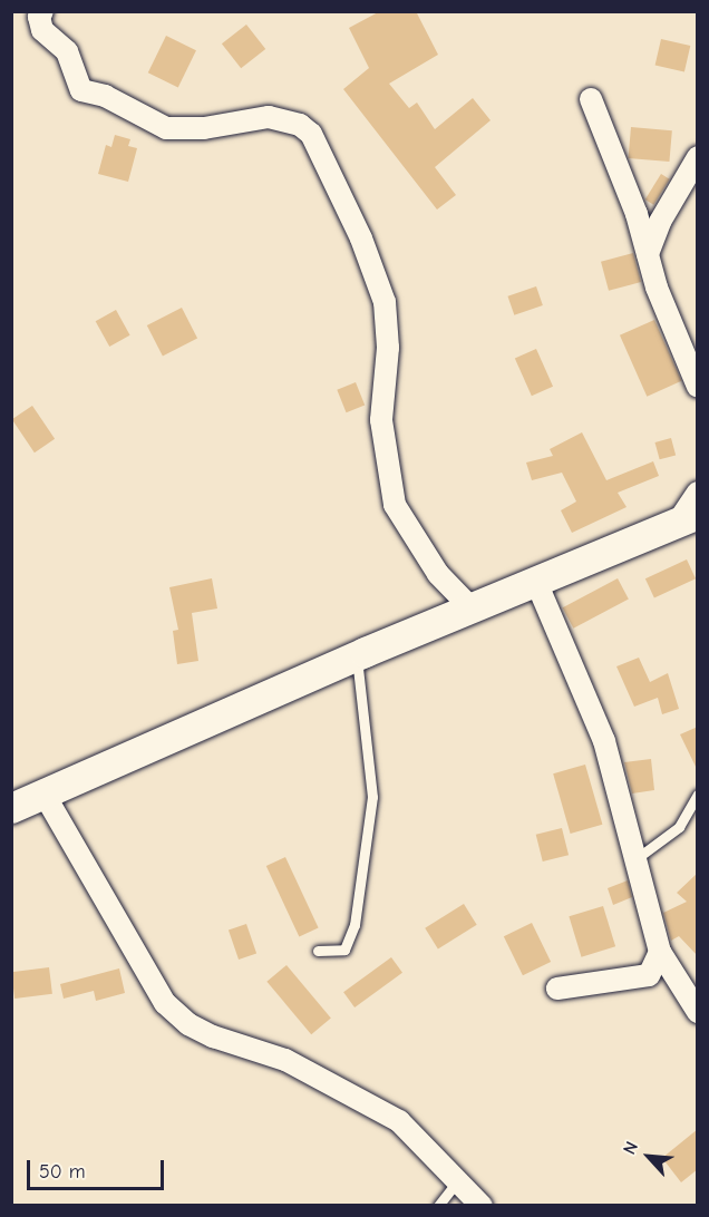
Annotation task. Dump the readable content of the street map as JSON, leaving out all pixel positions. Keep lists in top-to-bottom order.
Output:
{
  "scale_bar": "50 m",
  "north": "top left"
}
